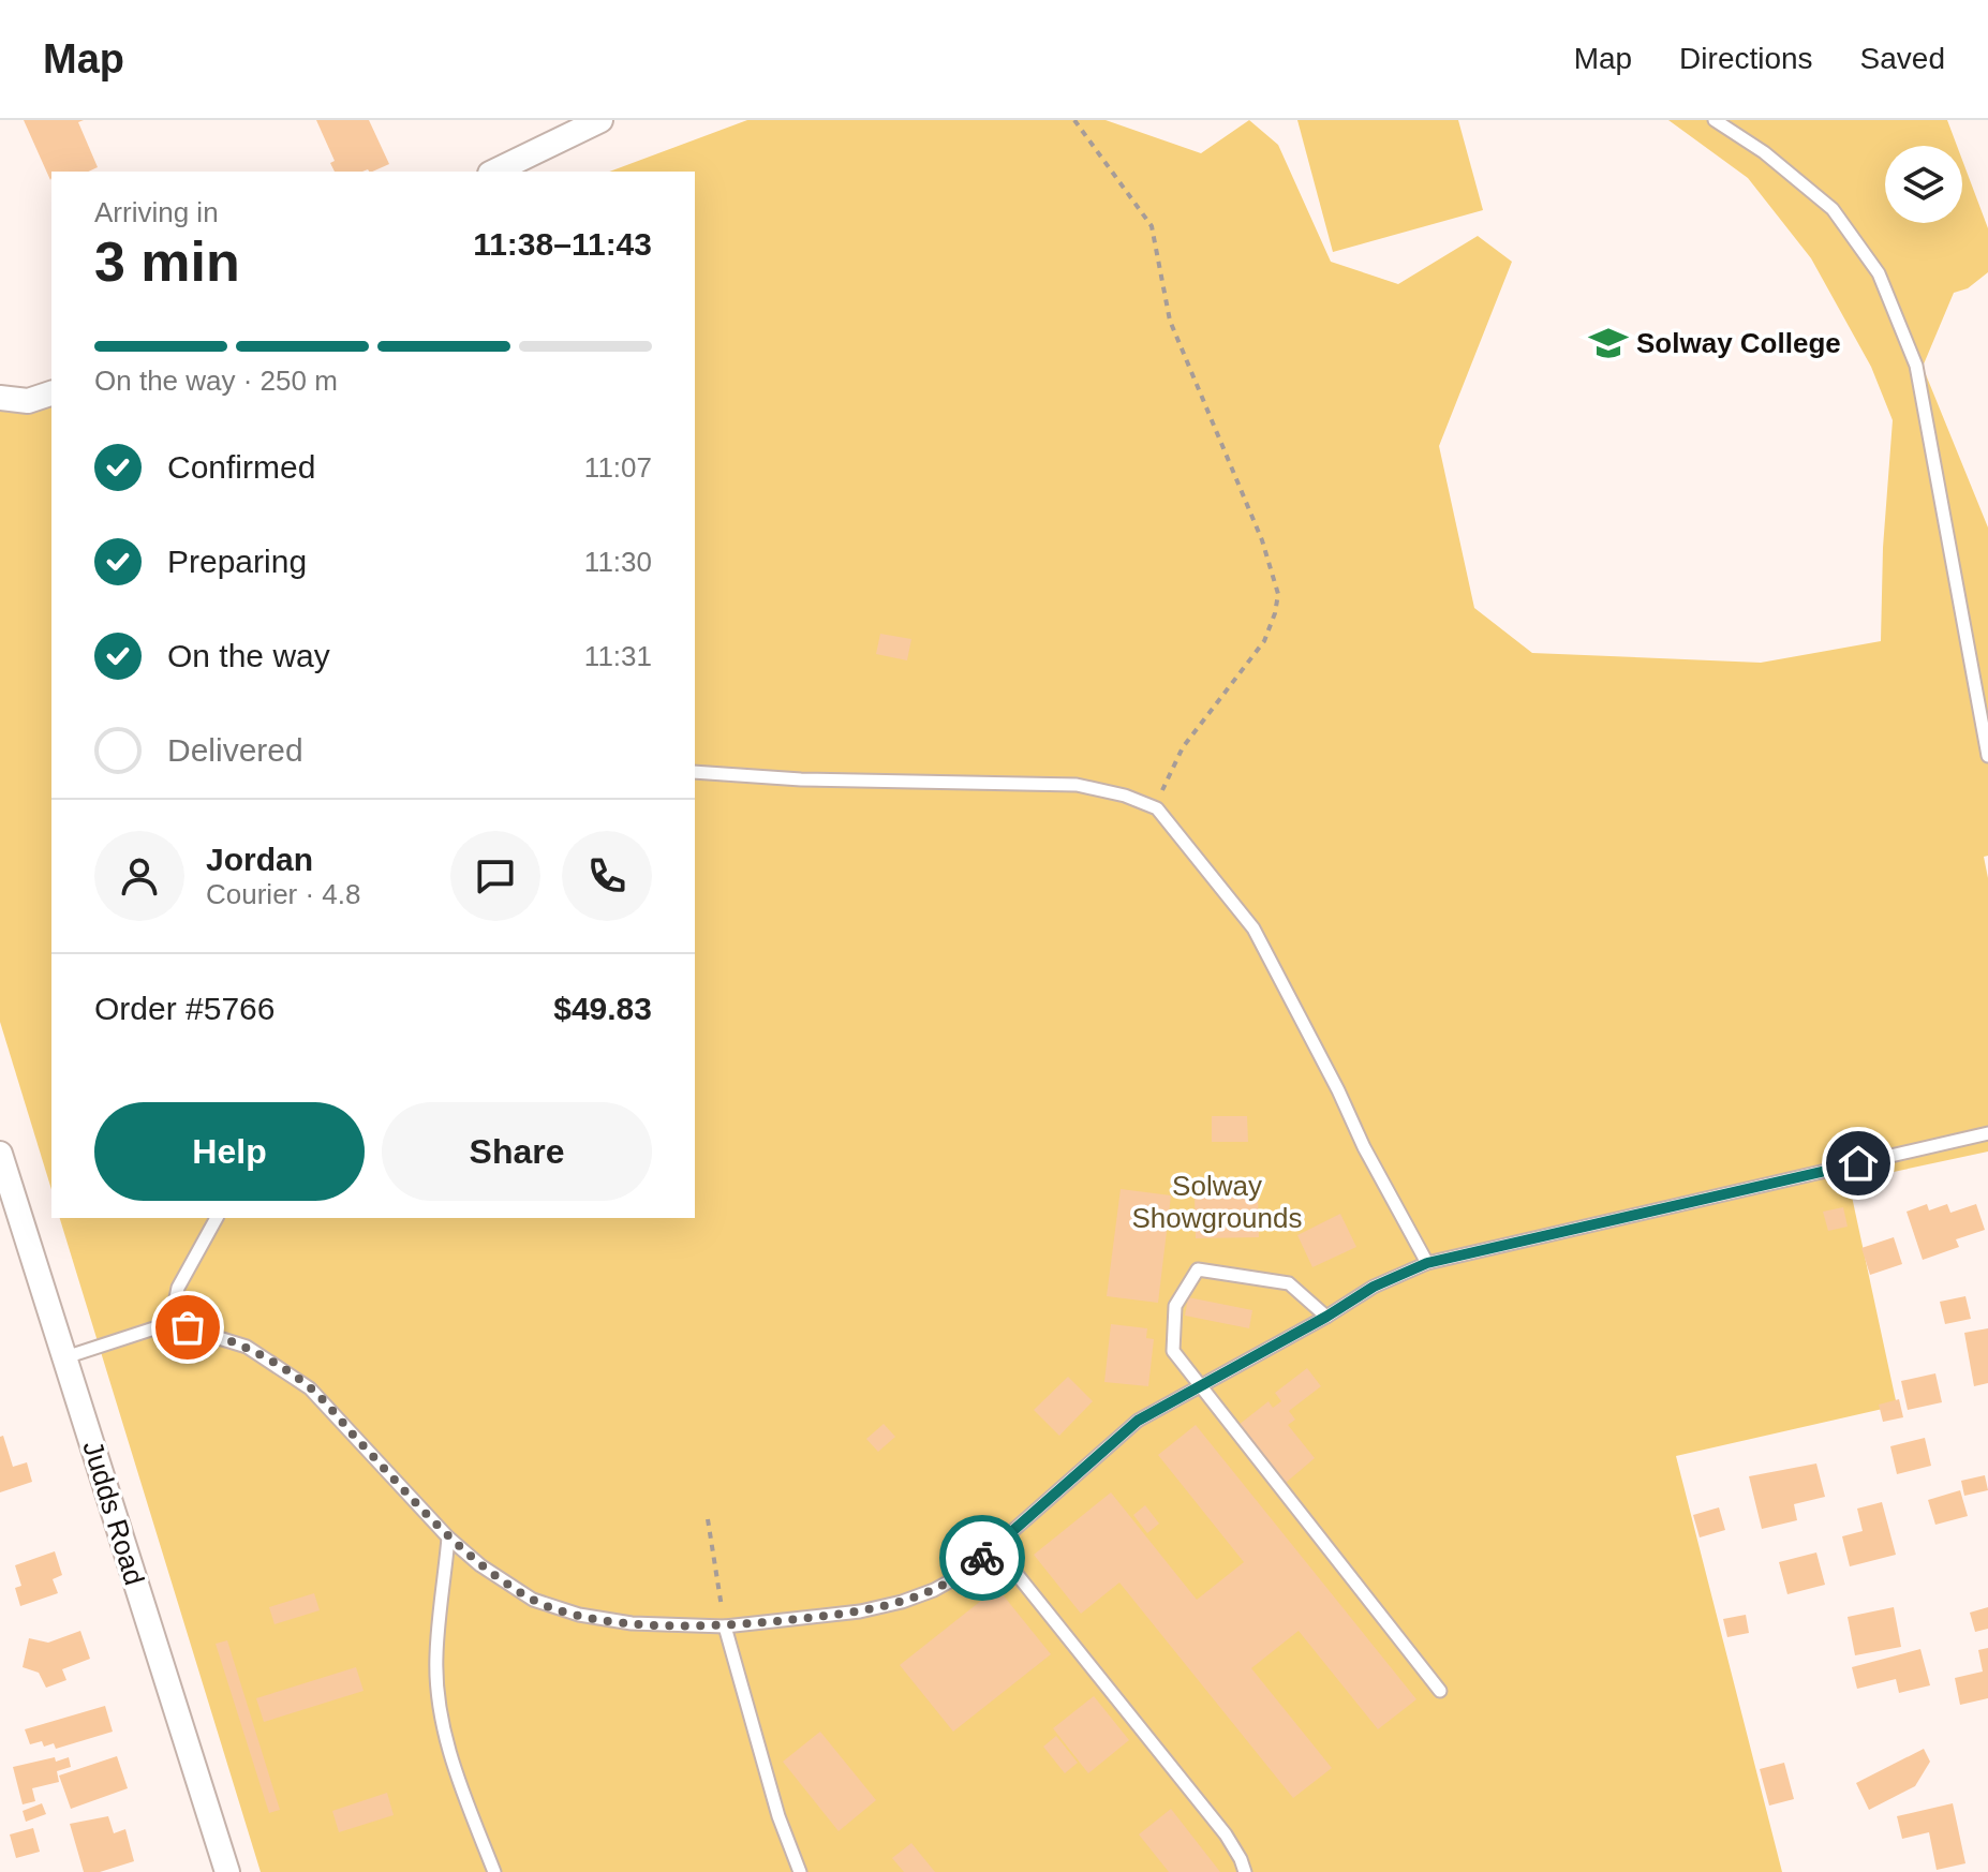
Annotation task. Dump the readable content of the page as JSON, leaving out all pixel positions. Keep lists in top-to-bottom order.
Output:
{
  "streets": {
    "street": ["Judds Road"]
  },
  "parks": ["Solway Showgrounds"],
  "places": {
    "school or university": ["Solway College"]
  },
  "page": {
    "header": "Map",
    "nav": ["Map", "Directions", "Saved"],
    "heading": ["3 min", "Arriving in", "11:38–11:43"],
    "panel": [
      "Jordan",
      "Courier · 4.8",
      "Order #5766",
      "$49.83"
    ],
    "bar": "On the way · 250 m",
    "list": [
      ["Confirmed", "11:07"],
      ["Preparing", "11:30"],
      ["On the way", "11:31"],
      "Delivered"
    ],
    "buttons": ["Help", "Share"]
  }
}
